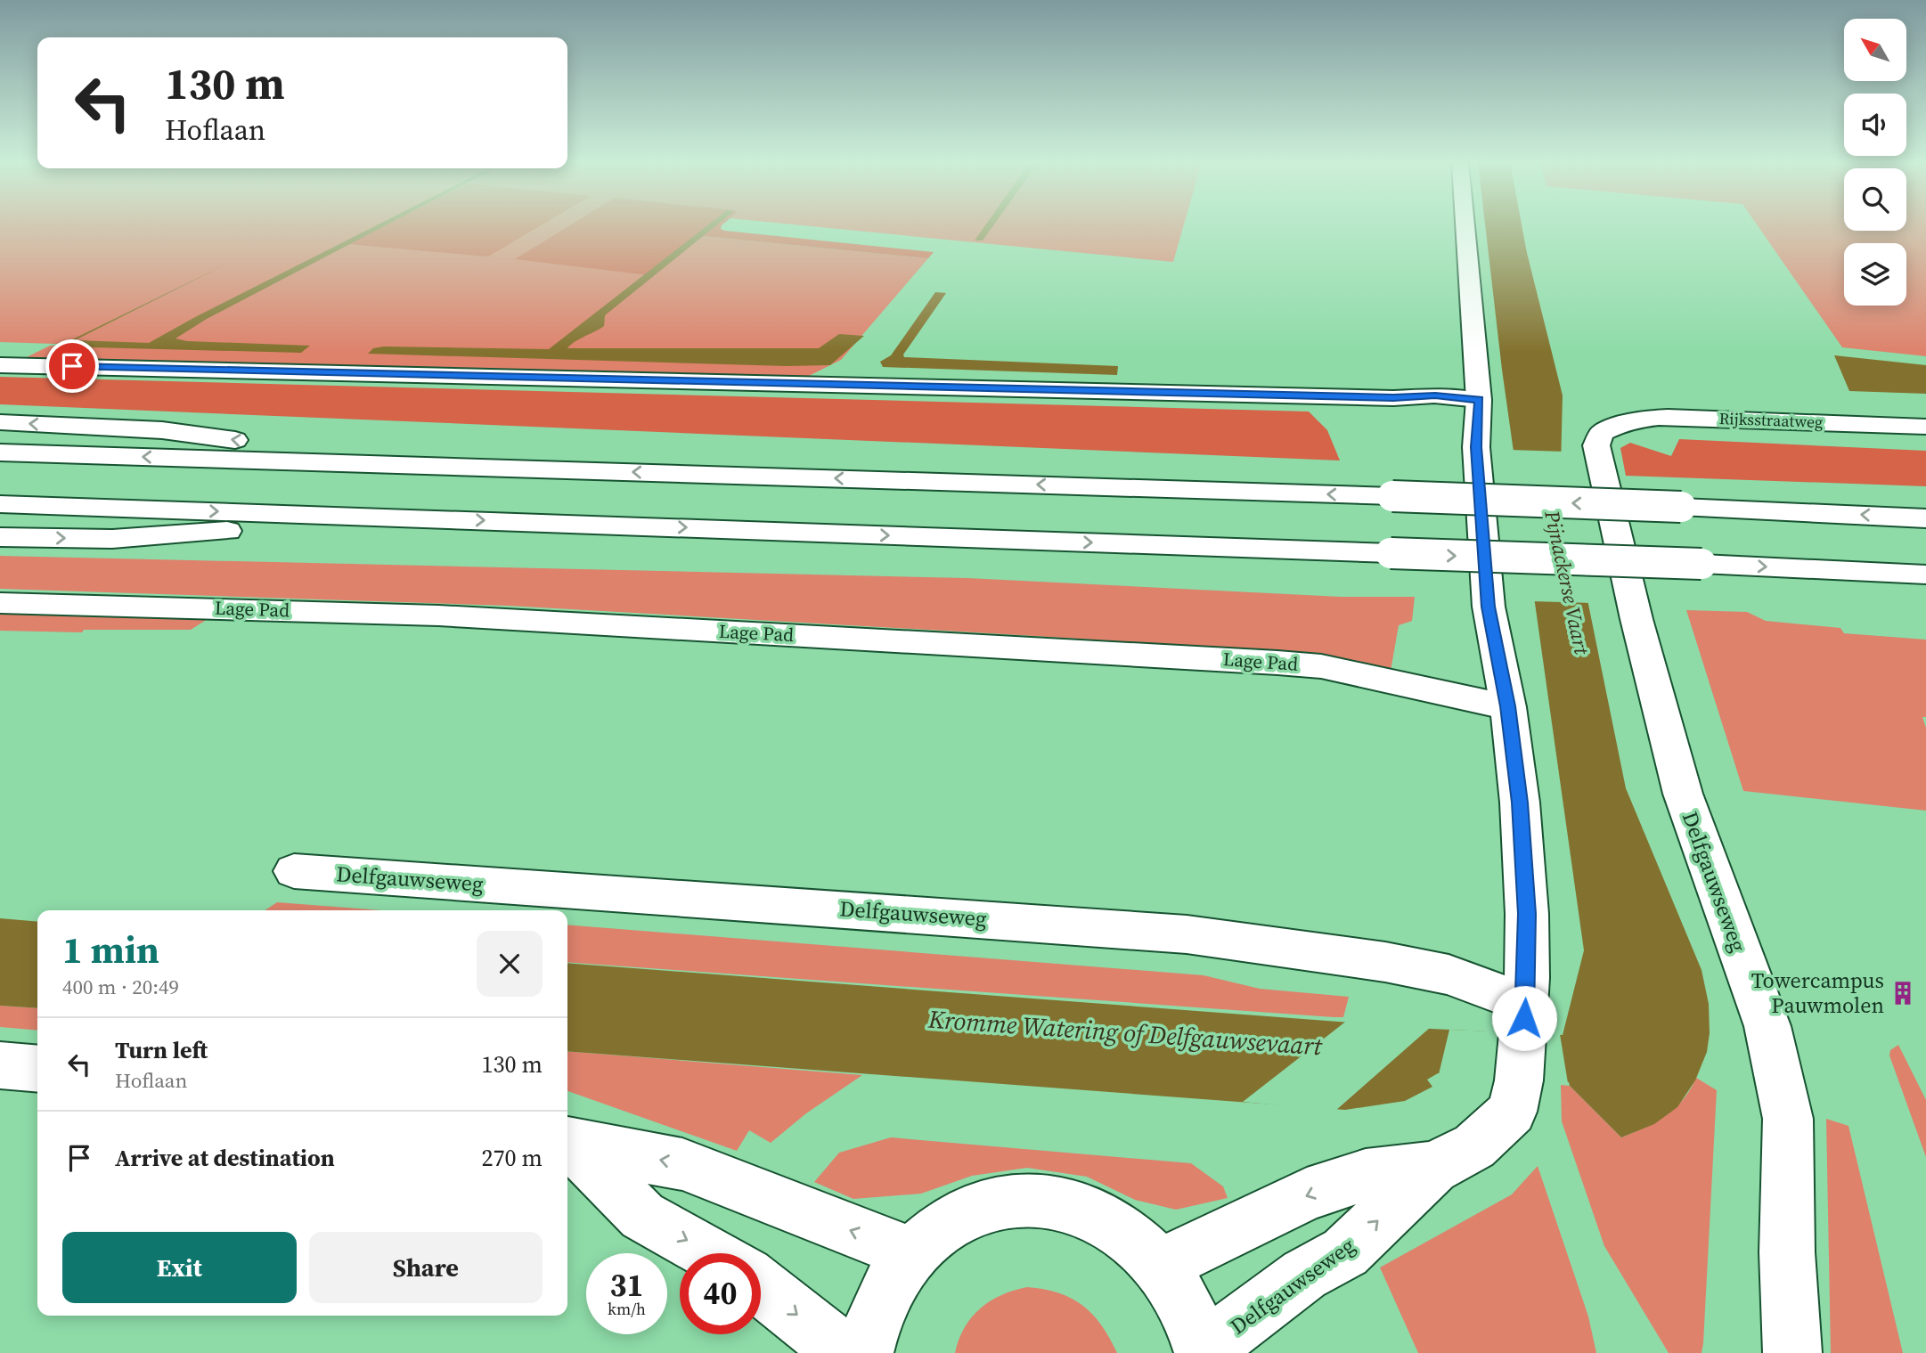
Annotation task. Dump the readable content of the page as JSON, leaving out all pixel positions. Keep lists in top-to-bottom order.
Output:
{
  "streets": {
    "main road": ["Rijksstraatweg", "Lage Pad", "Delfgauwseweg"]
  },
  "crossings": [
    ["Rijksstraatweg", "Delfgauwseweg"],
    ["Lage Pad", "Delfgauwseweg"]
  ],
  "water": ["Pijnackerse Vaart", "Kromme Watering of Delfgauwsevaart"],
  "places": {
    "building": ["Towercampus Pauwmolen"]
  },
  "north": "top left",
  "page": {
    "turn": ["130 m", "Hoflaan"],
    "heading": ["1 min", "400 m · 20:49"],
    "list": [
      {
        "name": "Turn left",
        "note": "Hoflaan",
        "value": "130 m"
      },
      {
        "name": "Arrive at destination",
        "value": "270 m"
      }
    ],
    "buttons": ["Exit", "Share"],
    "speed": "31 km/h",
    "limit": "40"
  }
}
